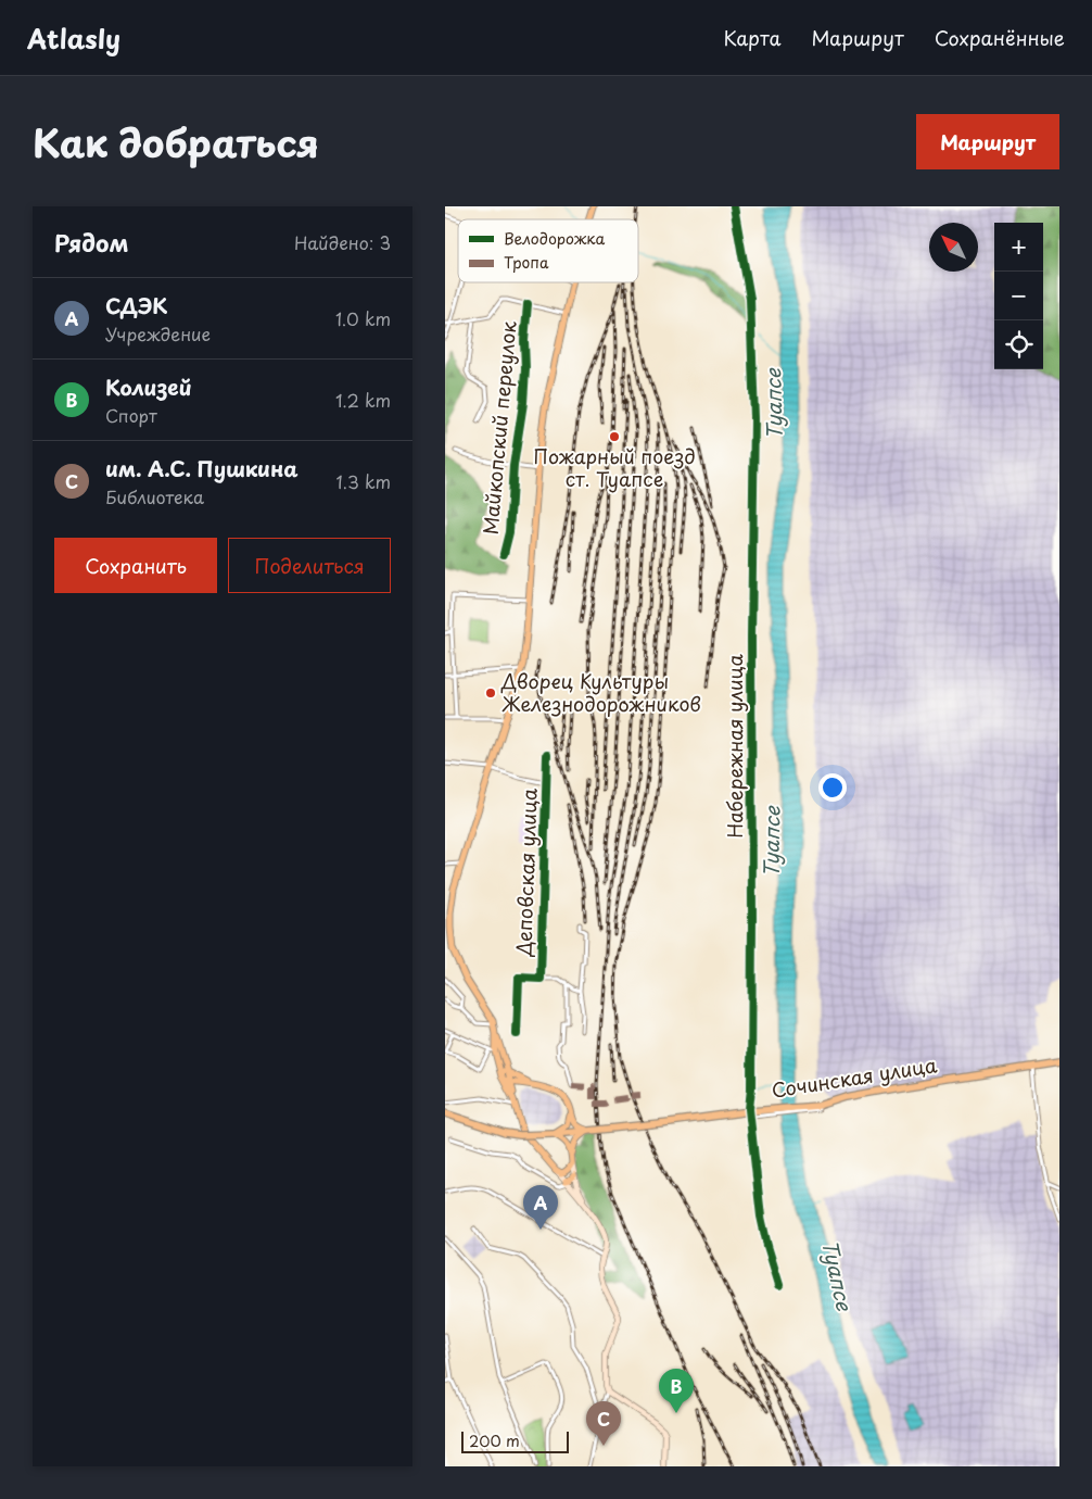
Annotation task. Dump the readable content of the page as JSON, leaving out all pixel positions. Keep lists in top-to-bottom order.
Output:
{
  "streets": {
    "highway": ["Сочинская улица"],
    "street": ["Майкопский переулок", "Набережная улица", "Деповская улица"]
  },
  "crossings": [
    ["Набережная улица", "Сочинская улица"]
  ],
  "water": ["Туапсе"],
  "places": ["Пожарный поезд ст. Туапсе", "Дворец Культуры Железнодорожников"],
  "legend": ["Велодорожка", "Тропа"],
  "scale_bar": "200 m",
  "north": "top left",
  "page": {
    "header": "Atlasly",
    "nav": ["Карта", "Маршрут", "Сохранённые"],
    "title": "Как добраться",
    "buttons": [
      "Маршрут",
      ["Сохранить", "Поделиться"]
    ],
    "heading": ["Рядом", "Найдено: 3"],
    "map_buttons": ["+", "−"],
    "list": [
      {
        "mark": "A",
        "name": "СДЭК",
        "note": "Учреждение",
        "value": "1.0 km"
      },
      {
        "mark": "B",
        "name": "Колизей",
        "note": "Спорт",
        "value": "1.2 km"
      },
      {
        "mark": "C",
        "name": "им. А.С. Пушкина",
        "note": "Библиотека",
        "value": "1.3 km"
      }
    ],
    "pins": ["A", "B", "C"],
    "scale": "200 m"
  }
}
